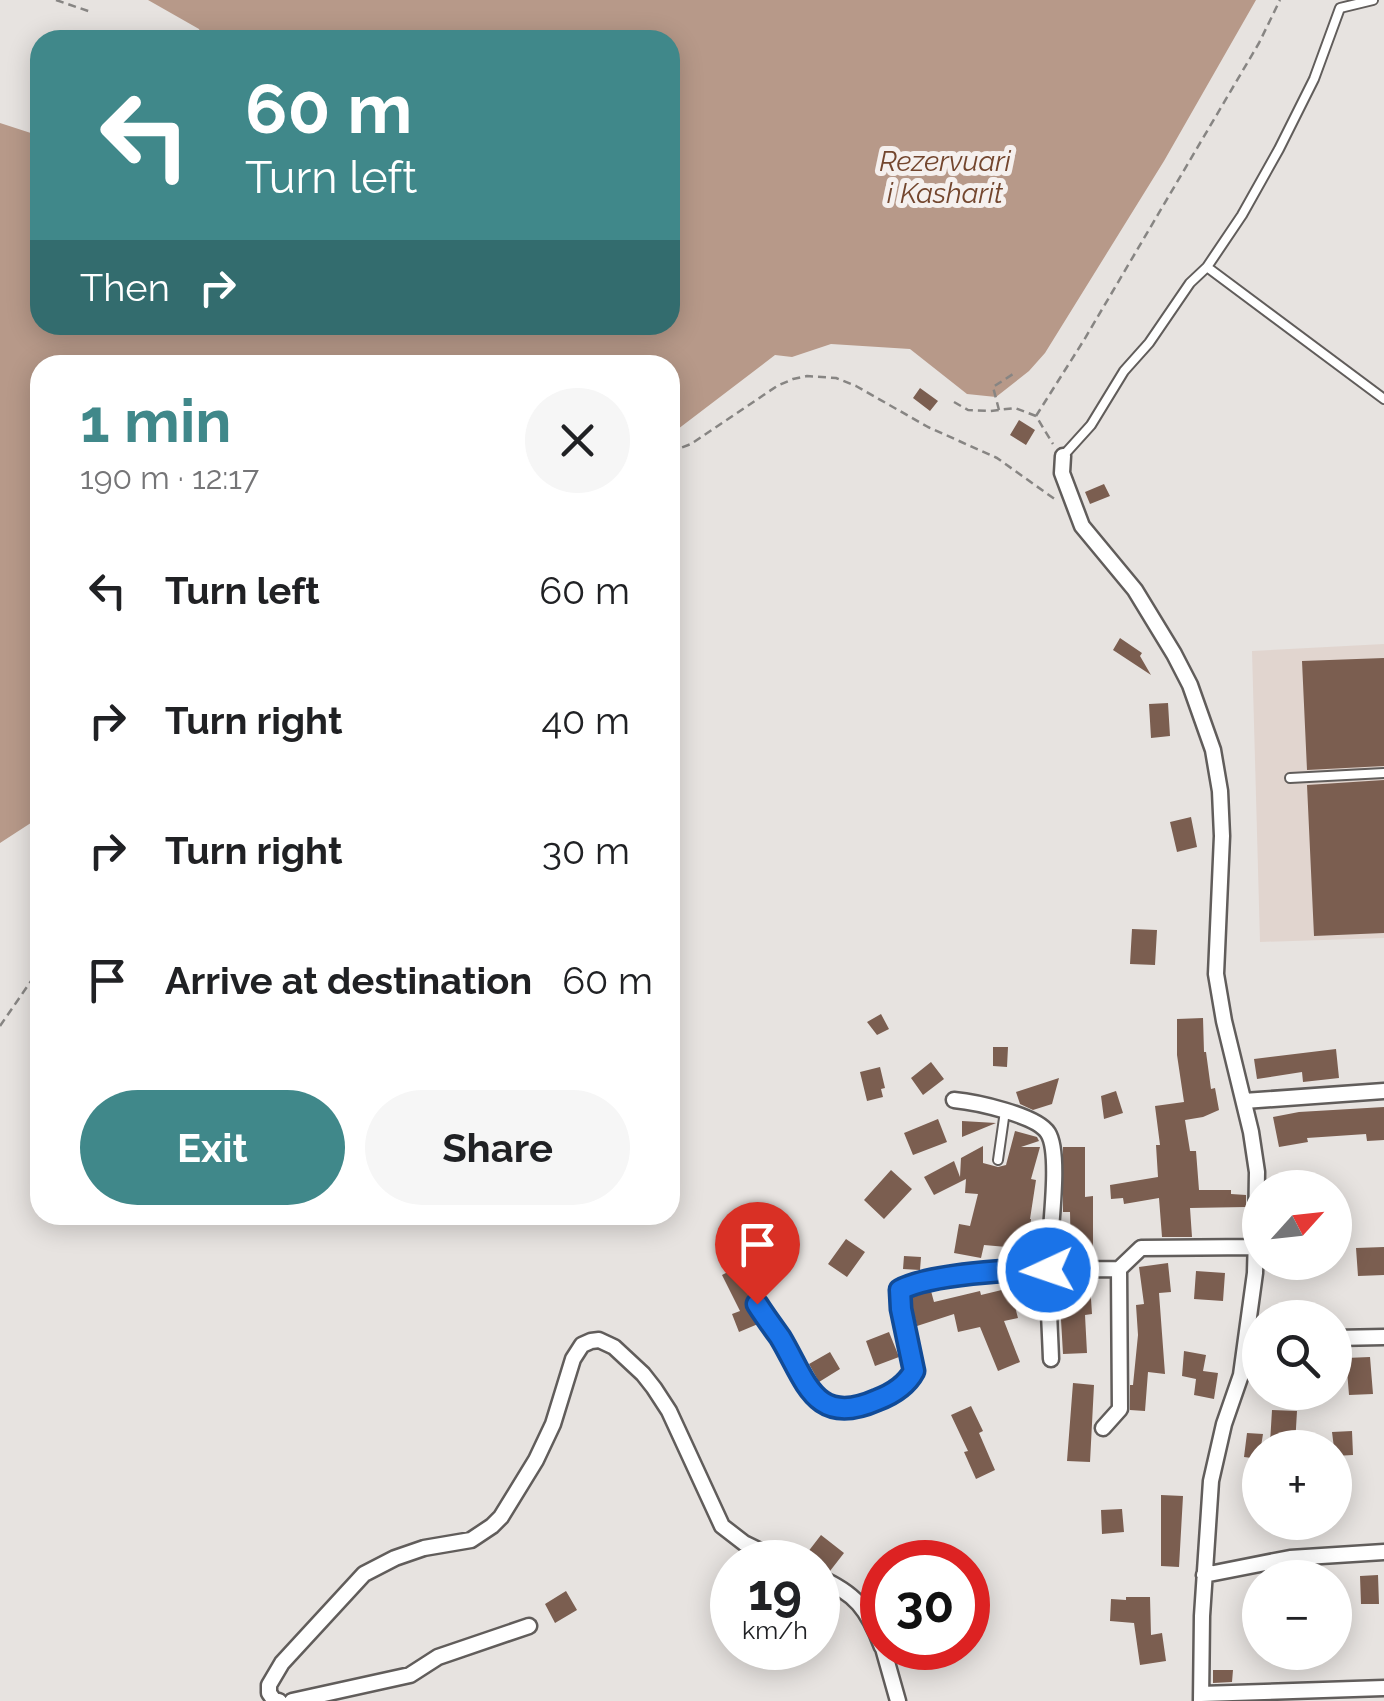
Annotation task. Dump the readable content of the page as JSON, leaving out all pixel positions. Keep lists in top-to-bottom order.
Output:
{
  "water": ["Rezervuari i Kasharit"],
  "north": "top right",
  "page": {
    "turn": ["60 m", "Turn left"],
    "then": "Then",
    "heading": ["1 min", "190 m · 12:17"],
    "list": [
      {
        "name": "Turn left",
        "value": "60 m"
      },
      {
        "name": "Turn right",
        "value": "40 m"
      },
      {
        "name": "Turn right",
        "value": "30 m"
      },
      {
        "name": "Arrive at destination",
        "value": "60 m"
      }
    ],
    "buttons": ["Exit", "Share"],
    "map_buttons": ["+", "−"],
    "speed": "19 km/h",
    "limit": "30"
  }
}
